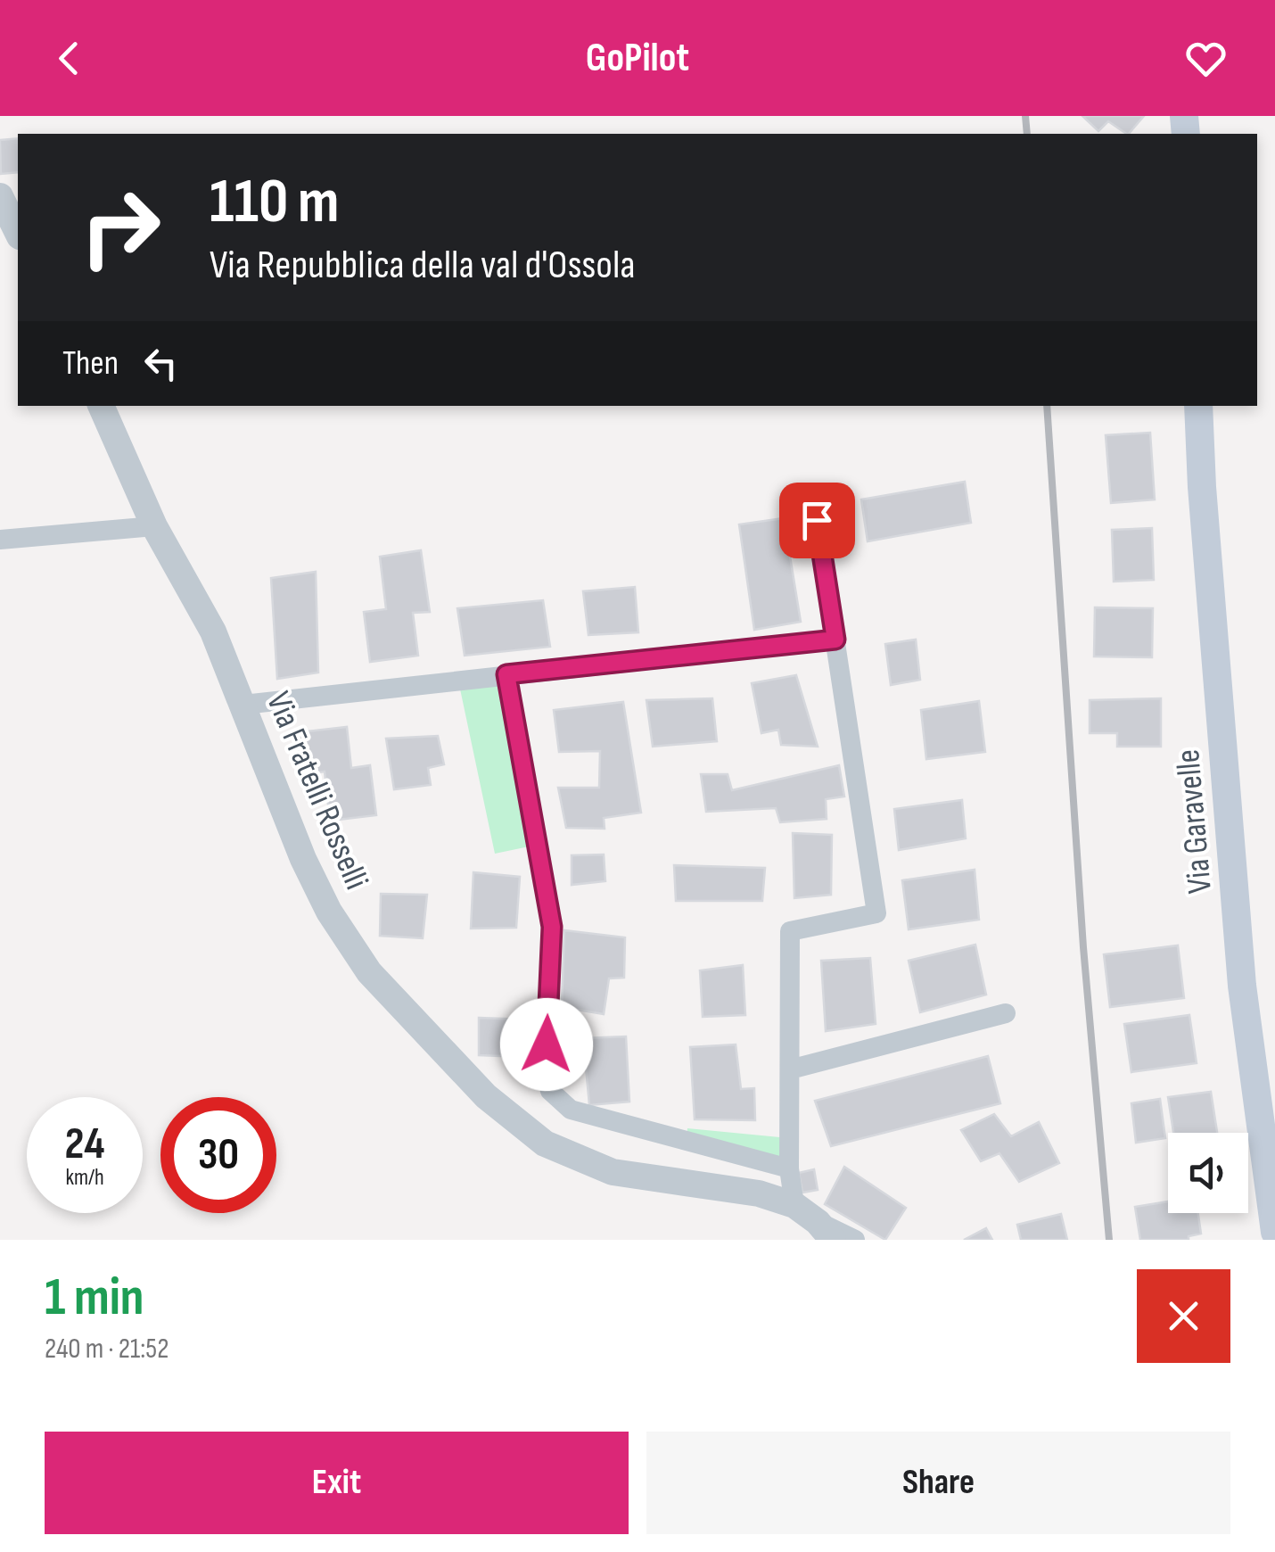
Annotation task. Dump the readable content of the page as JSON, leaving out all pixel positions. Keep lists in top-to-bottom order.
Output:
{
  "streets": {
    "main road": ["Via Garavelle"],
    "street": ["Via Fratelli Rosselli"]
  },
  "page": {
    "header": "GoPilot",
    "turn": ["110 m", "Via Repubblica della val d'Ossola"],
    "then": "Then",
    "speed": "24 km/h",
    "limit": "30",
    "heading": ["1 min", "240 m · 21:52"],
    "buttons": ["Exit", "Share"]
  }
}
